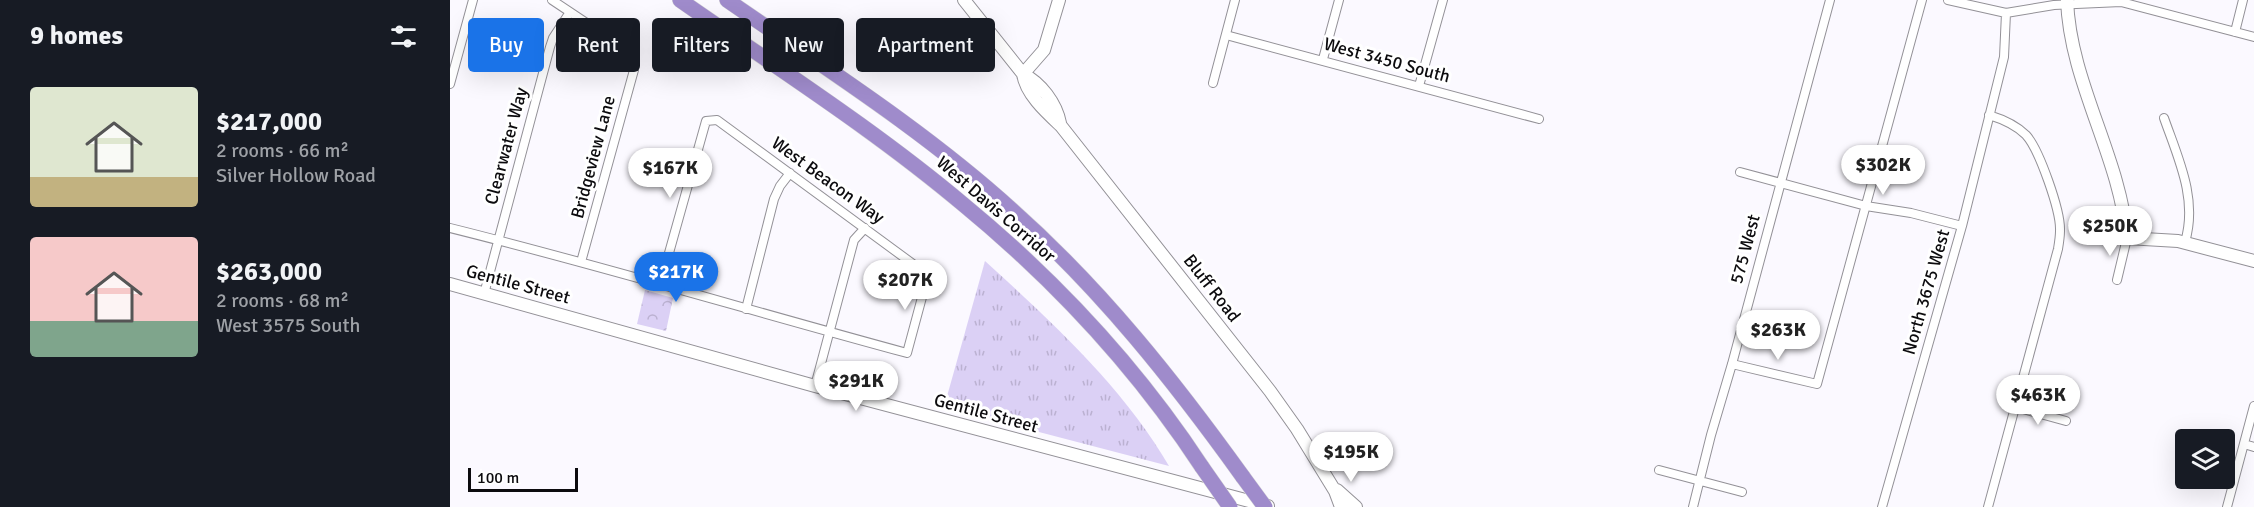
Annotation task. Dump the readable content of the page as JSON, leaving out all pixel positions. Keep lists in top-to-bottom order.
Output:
{
  "streets": {
    "highway": ["West Davis Corridor"],
    "street": [
      "West 3450 South",
      "Clearwater Way",
      "Bridgeview Lane",
      "West Beacon Way",
      "575 West",
      "Gentile Street",
      "Bluff Road",
      "North 3675 West"
    ]
  },
  "crossings": [
    ["Clearwater Way", "Bridgeview Lane"],
    ["Clearwater Way", "Gentile Street"]
  ],
  "scale_bar": "100 m",
  "page": {
    "heading": "9 homes",
    "chip": [
      "Buy",
      "Rent",
      "Filters",
      "New",
      "Apartment"
    ],
    "list": [
      {
        "name": "$217,000",
        "note": "2 rooms · 66 m² · Silver Hollow Road"
      },
      {
        "name": "$263,000",
        "note": "2 rooms · 68 m² · West 3575 South"
      }
    ],
    "price": [
      "$302K",
      "$167K",
      "$250K",
      "$217K",
      "$207K",
      "$263K",
      "$291K",
      "$463K",
      "$195K"
    ],
    "scale": "100 m"
  }
}
